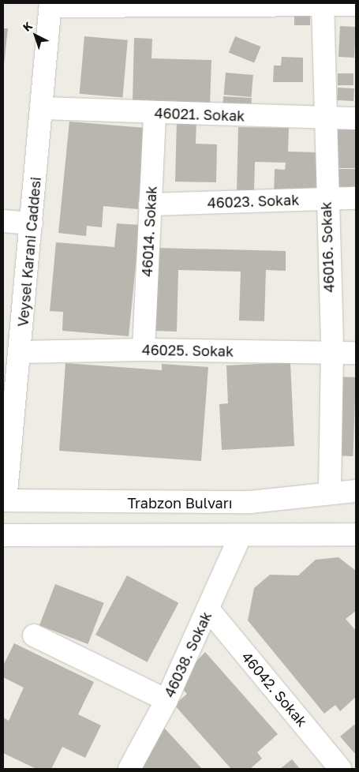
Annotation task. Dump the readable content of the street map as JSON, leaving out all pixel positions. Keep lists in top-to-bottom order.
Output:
{
  "streets": {
    "street": [
      "46021. Sokak",
      "46023. Sokak",
      "46014. Sokak",
      "46016. Sokak",
      "Veysel Karani Caddesi",
      "46025. Sokak",
      "Trabzon Bulvarı",
      "46038. Sokak",
      "46042. Sokak"
    ]
  },
  "crossings": [
    ["46021. Sokak", "46014. Sokak"],
    ["46021. Sokak", "46016. Sokak"],
    ["46021. Sokak", "Veysel Karani Caddesi"],
    ["46023. Sokak", "46014. Sokak"],
    ["46023. Sokak", "46016. Sokak"],
    ["46014. Sokak", "46025. Sokak"],
    ["46016. Sokak", "46025. Sokak"],
    ["46016. Sokak", "Trabzon Bulvarı"],
    ["Veysel Karani Caddesi", "46025. Sokak"],
    ["Veysel Karani Caddesi", "Trabzon Bulvarı"],
    ["46038. Sokak", "46042. Sokak"]
  ],
  "north": "top left"
}
